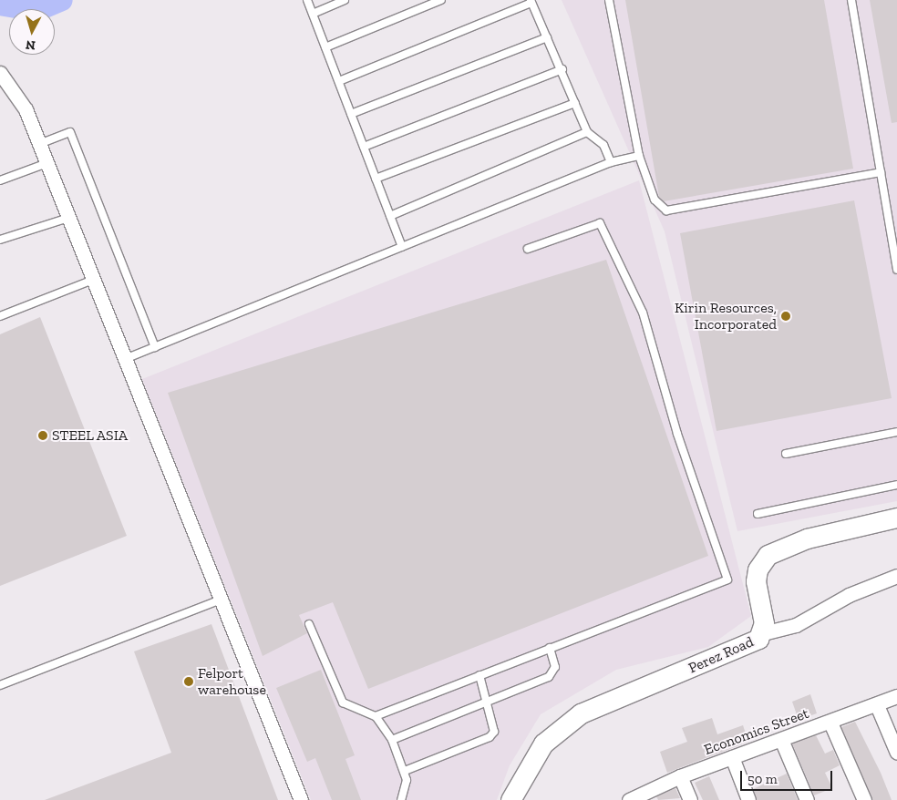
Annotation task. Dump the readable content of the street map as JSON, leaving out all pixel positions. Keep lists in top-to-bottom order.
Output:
{
  "streets": {
    "street": ["Perez Road", "Economics Street"]
  },
  "places": ["Kirin Resources, Incorporated", "STEEL ASIA", "Felport warehouse"],
  "scale_bar": "50 m",
  "north": "bottom"
}
